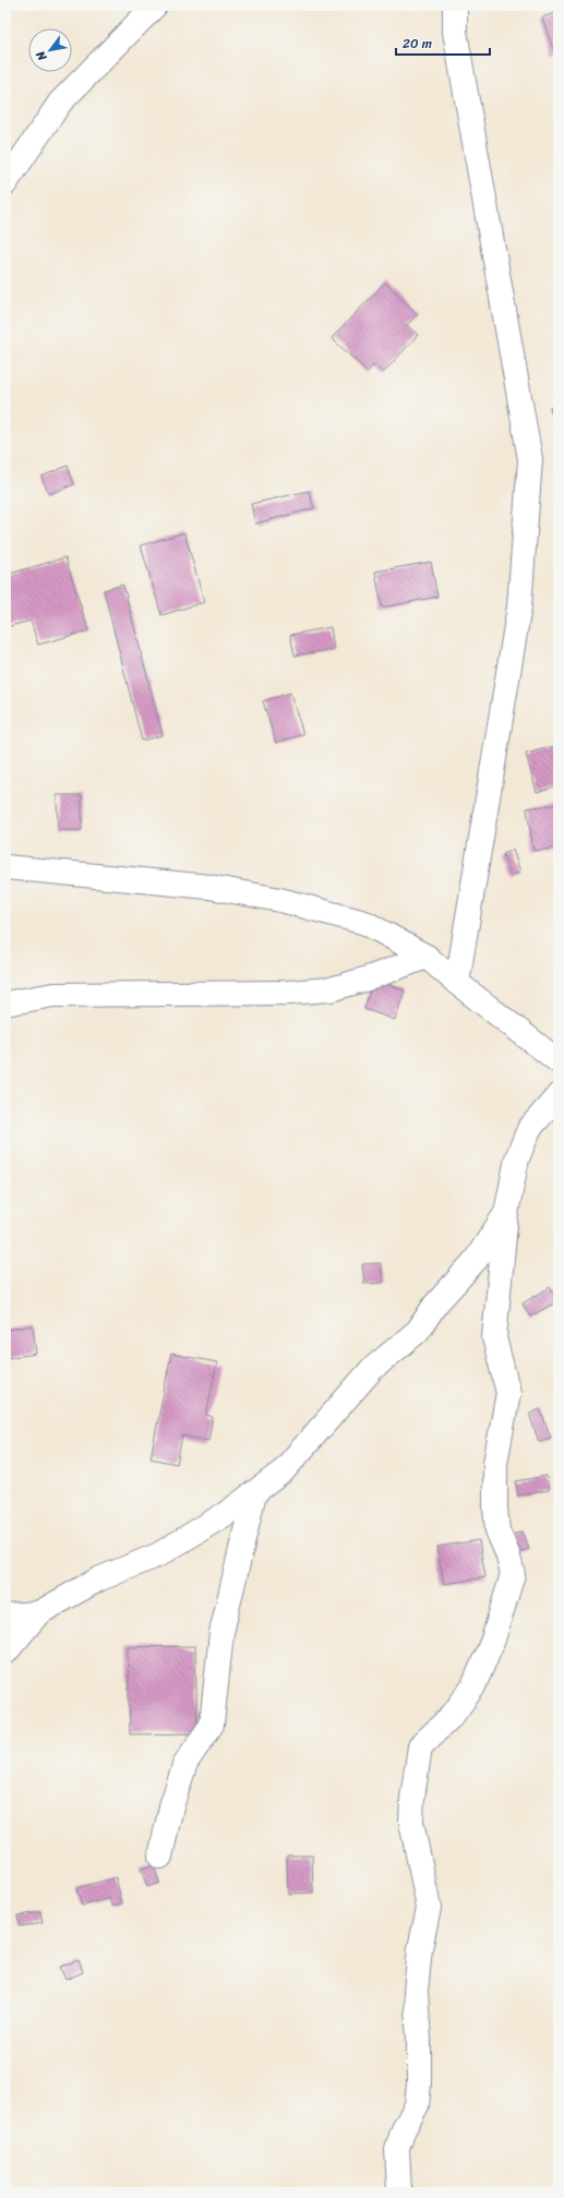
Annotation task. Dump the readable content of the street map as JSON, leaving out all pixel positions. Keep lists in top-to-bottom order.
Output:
{
  "scale_bar": "20 m",
  "north": "bottom left"
}
